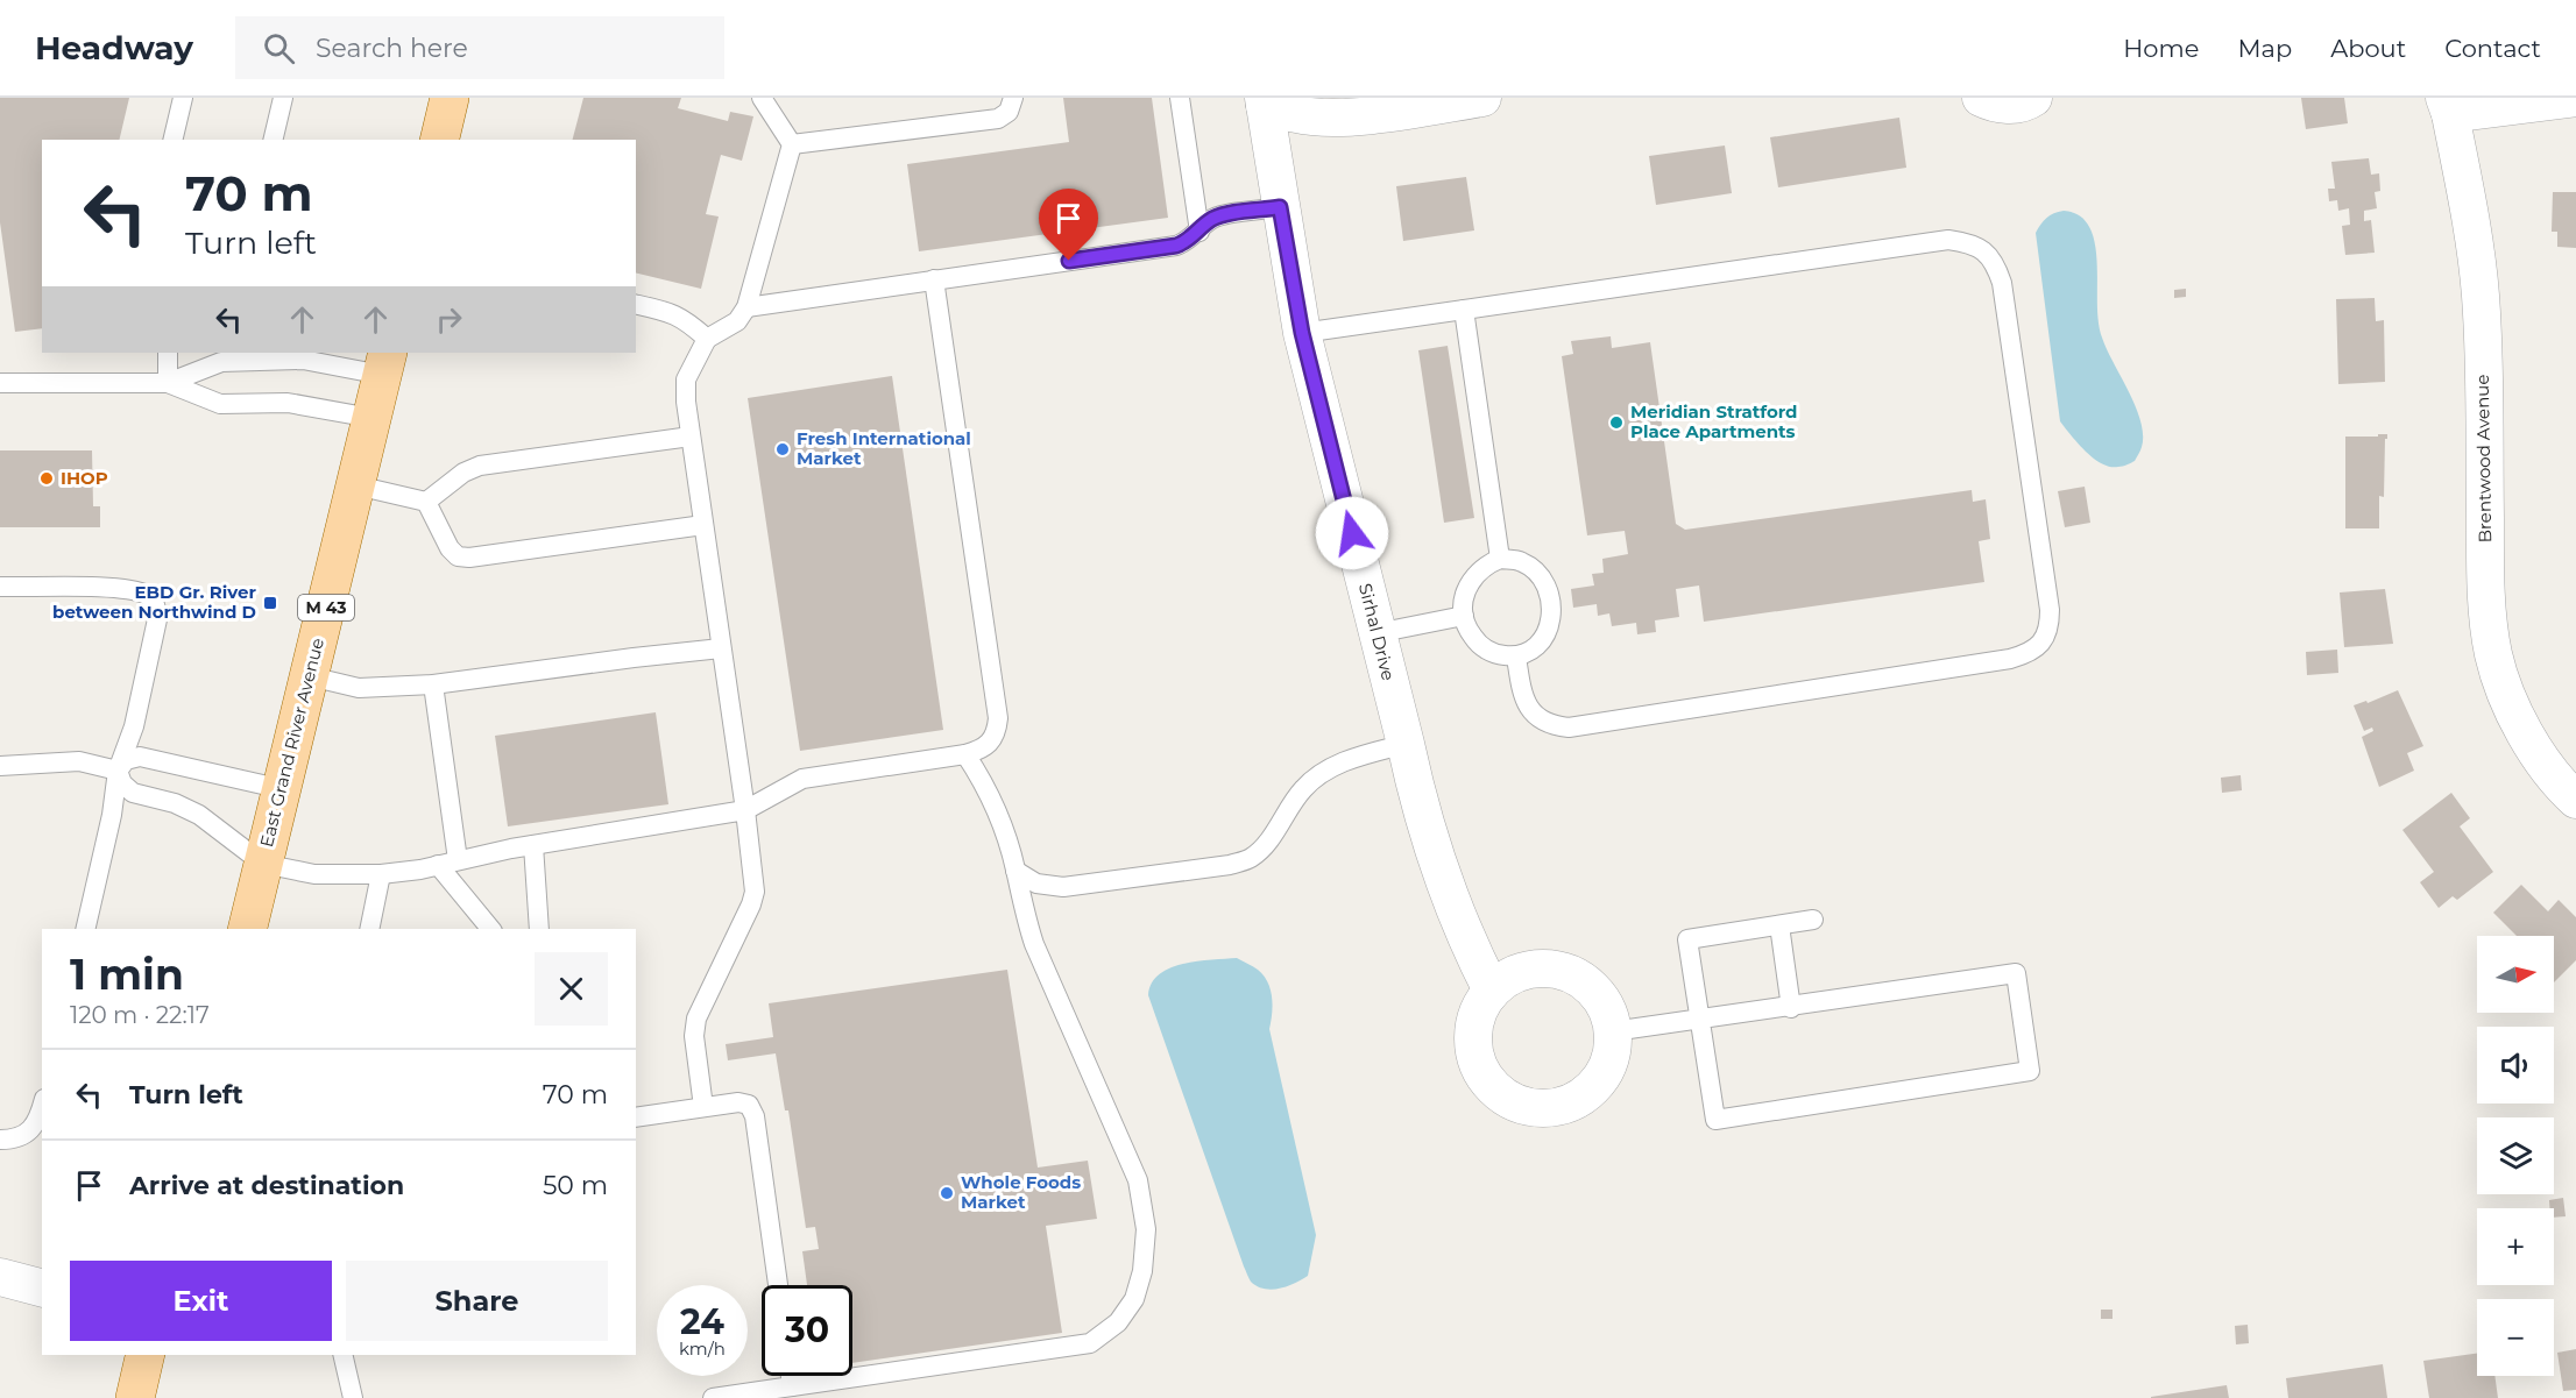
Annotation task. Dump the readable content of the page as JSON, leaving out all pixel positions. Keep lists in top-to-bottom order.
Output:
{
  "streets": {
    "main road": ["M 43", "East Grand River Avenue"],
    "street": ["Brentwood Avenue", "Sirhal Drive"]
  },
  "places": {
    "other": [
      "Meridian Stratford Place Apartments",
      "Fresh International Market",
      "IHOP",
      "Whole Foods Market"
    ],
    "transit": ["EBD Gr. River between Northwind D"]
  },
  "north": "right",
  "page": {
    "header": "Headway",
    "search": "Search here",
    "nav": [
      "Home",
      "Map",
      "About",
      "Contact"
    ],
    "turn": ["70 m", "Turn left"],
    "heading": ["1 min", "120 m · 22:17"],
    "map_buttons": ["+", "−"],
    "list": [
      {
        "name": "Turn left",
        "value": "70 m"
      },
      {
        "name": "Arrive at destination",
        "value": "50 m"
      }
    ],
    "buttons": ["Exit", "Share"],
    "speed": "24 km/h",
    "limit": "30"
  }
}
